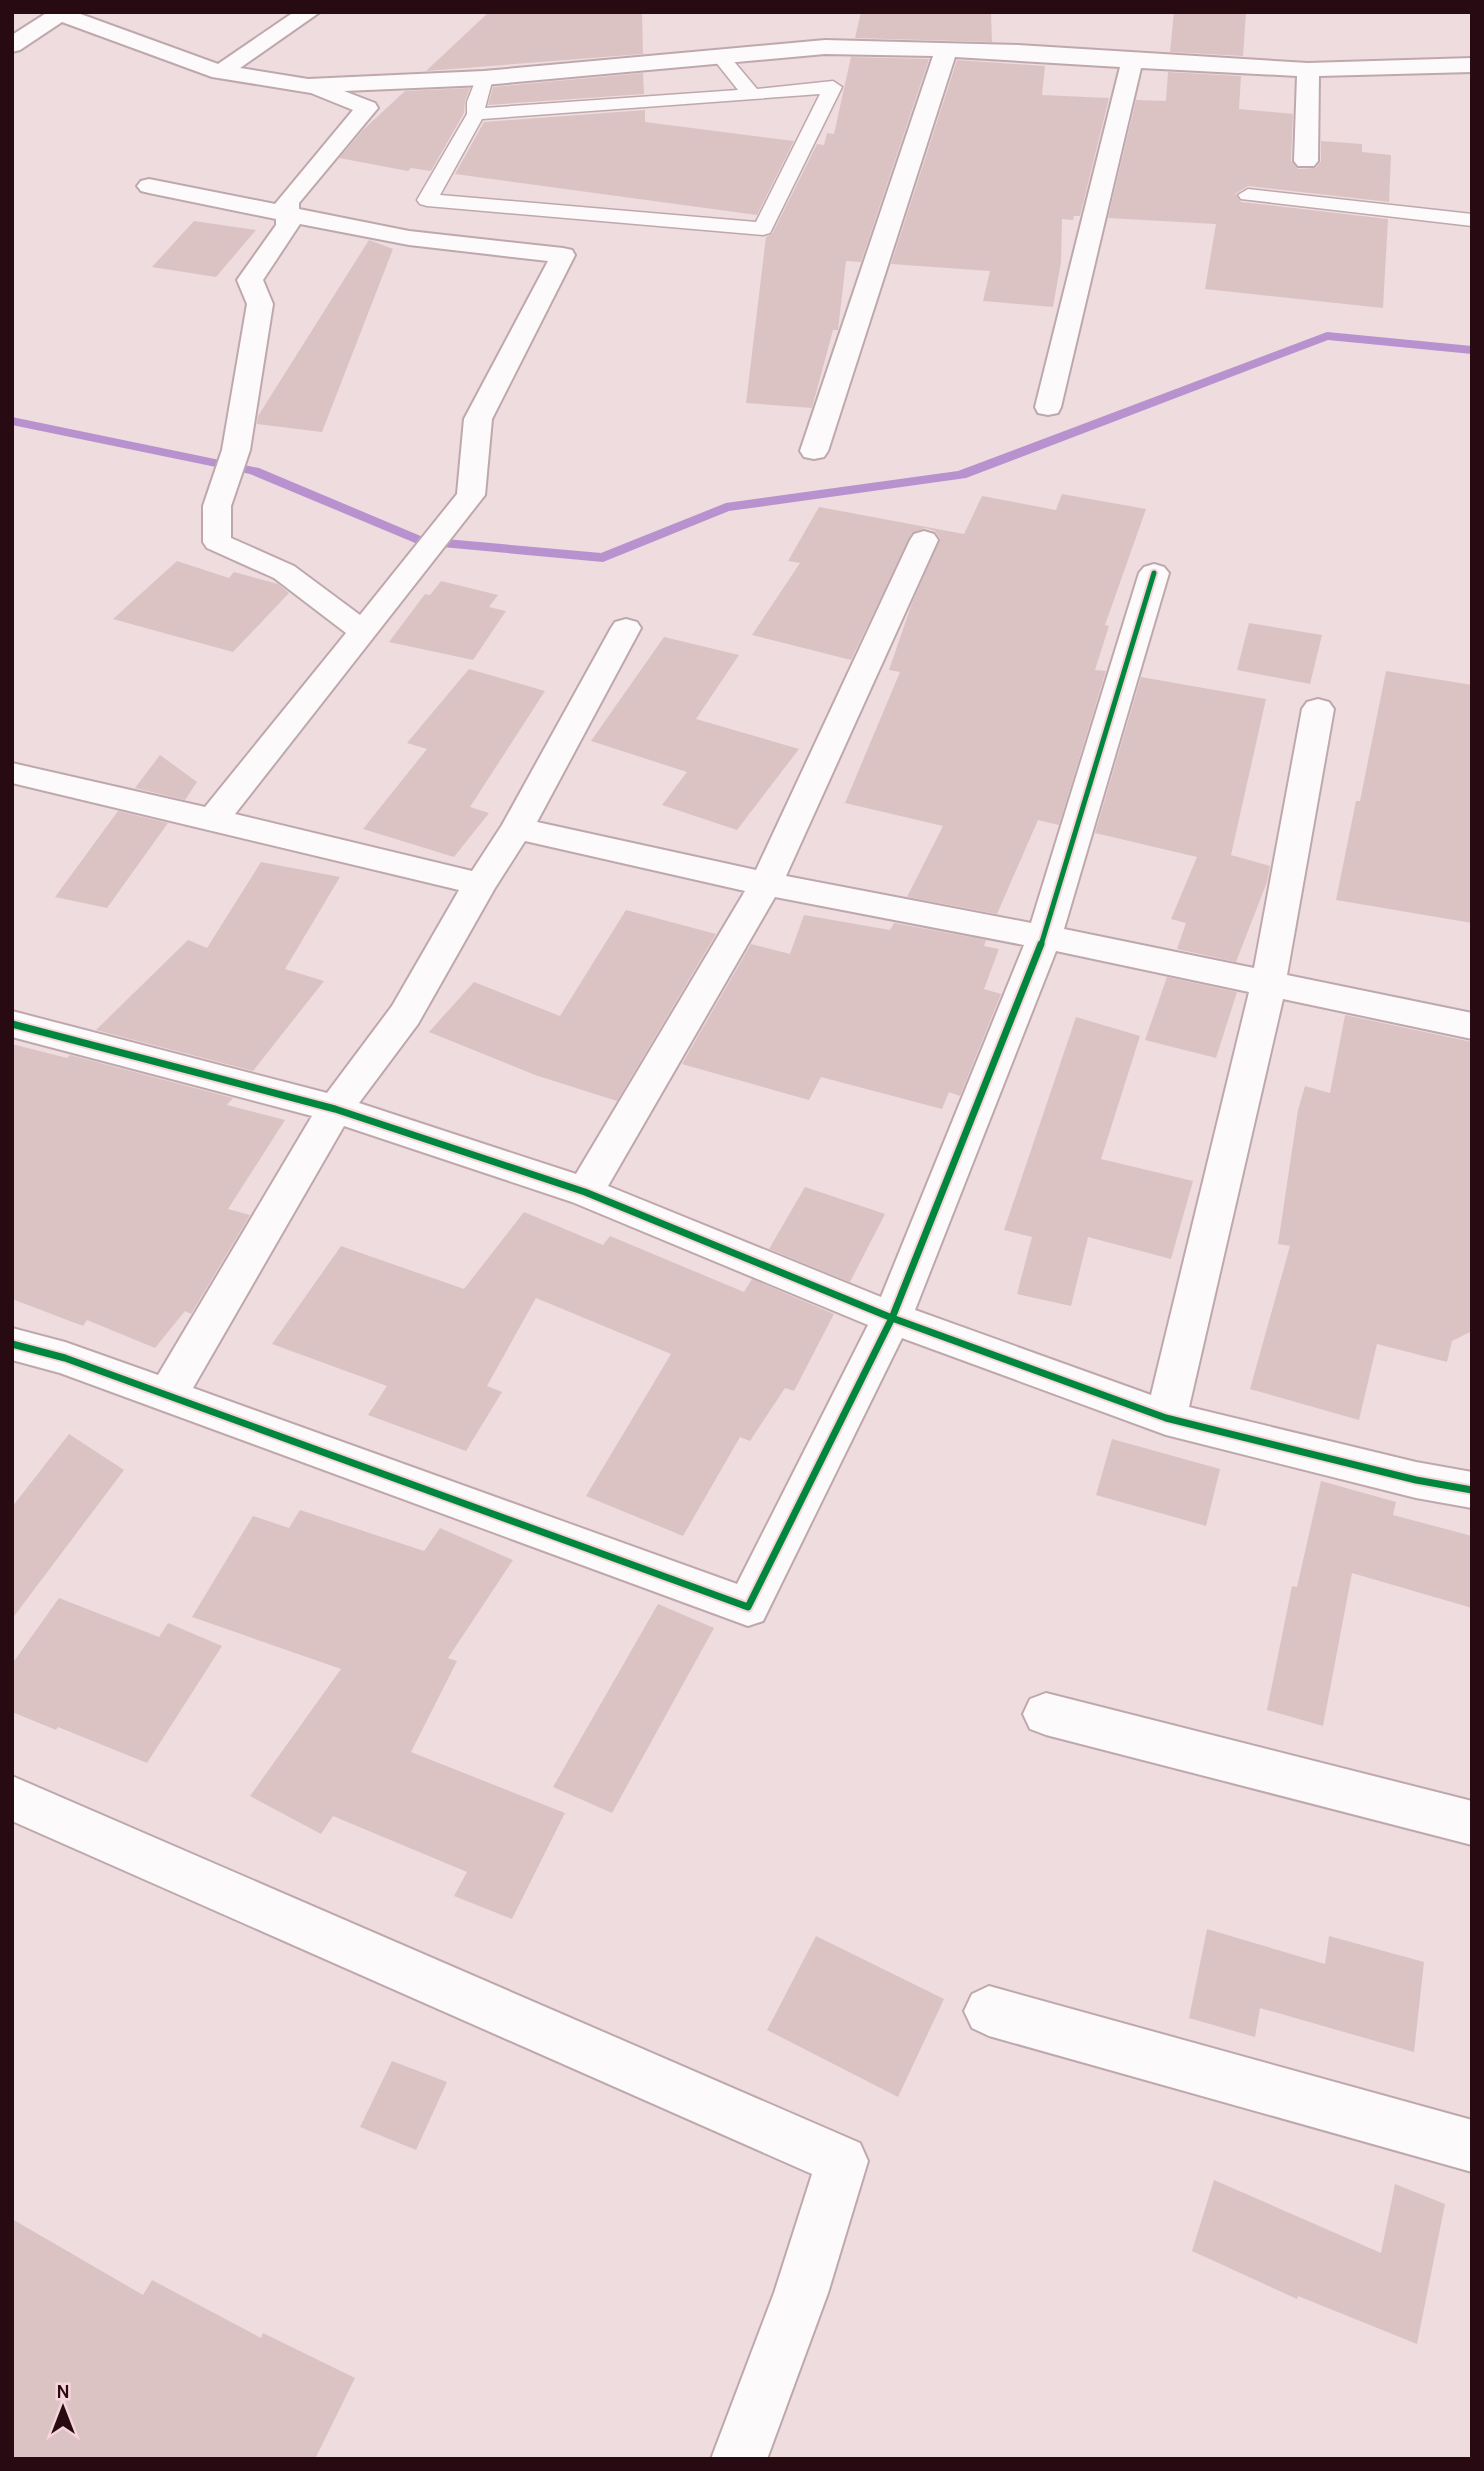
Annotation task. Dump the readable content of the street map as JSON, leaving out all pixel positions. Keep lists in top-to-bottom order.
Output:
{
  "north": "top"
}
